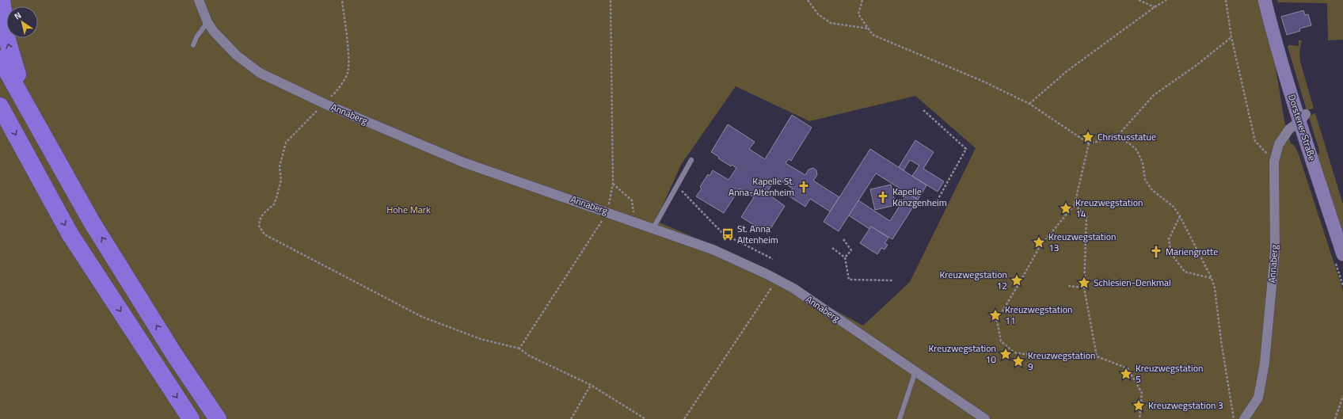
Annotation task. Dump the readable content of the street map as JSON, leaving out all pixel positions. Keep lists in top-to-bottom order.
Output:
{
  "streets": {
    "main road": ["Dorstener Straße"],
    "street": ["Annaberg"]
  },
  "crossings": [
    ["Annaberg", "Dorstener Straße"]
  ],
  "parks": ["Hohe Mark"],
  "places": {
    "place": [
      "Christusstatue",
      "Kreuzwegstation 14",
      "Kreuzwegstation 13",
      "Kreuzwegstation 12",
      "Schlesien-Denkmal",
      "Kreuzwegstation 11",
      "Kreuzwegstation 10",
      "Kreuzwegstation 9",
      "Kreuzwegstation 5",
      "Kreuzwegstation 3"
    ],
    "church": ["Kapelle St. Anna-Altenheim", "Kapelle Könzgenheim", "Mariengrotte"],
    "bus stop": ["St. Anna Altenheim"]
  },
  "north": "top left"
}
